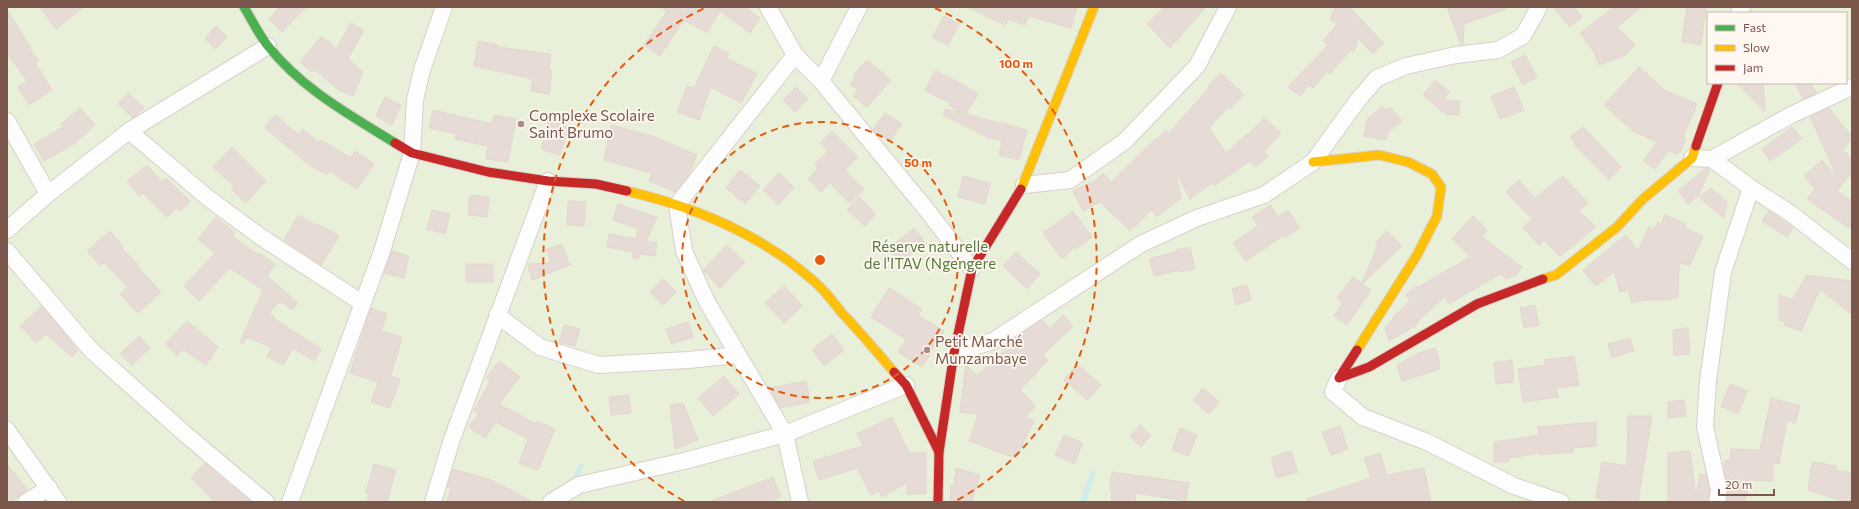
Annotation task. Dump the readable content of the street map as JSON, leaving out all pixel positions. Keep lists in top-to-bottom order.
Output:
{
  "parks": ["Réserve naturelle de l'ITAV (Ngengere"],
  "places": ["Complexe Scolaire Saint Brumo", "Petit Marché Munzambaye"],
  "legend": ["Fast", "Slow", "Jam"],
  "scale_bar": "20 m",
  "rings": ["100 m", "50 m"]
}
